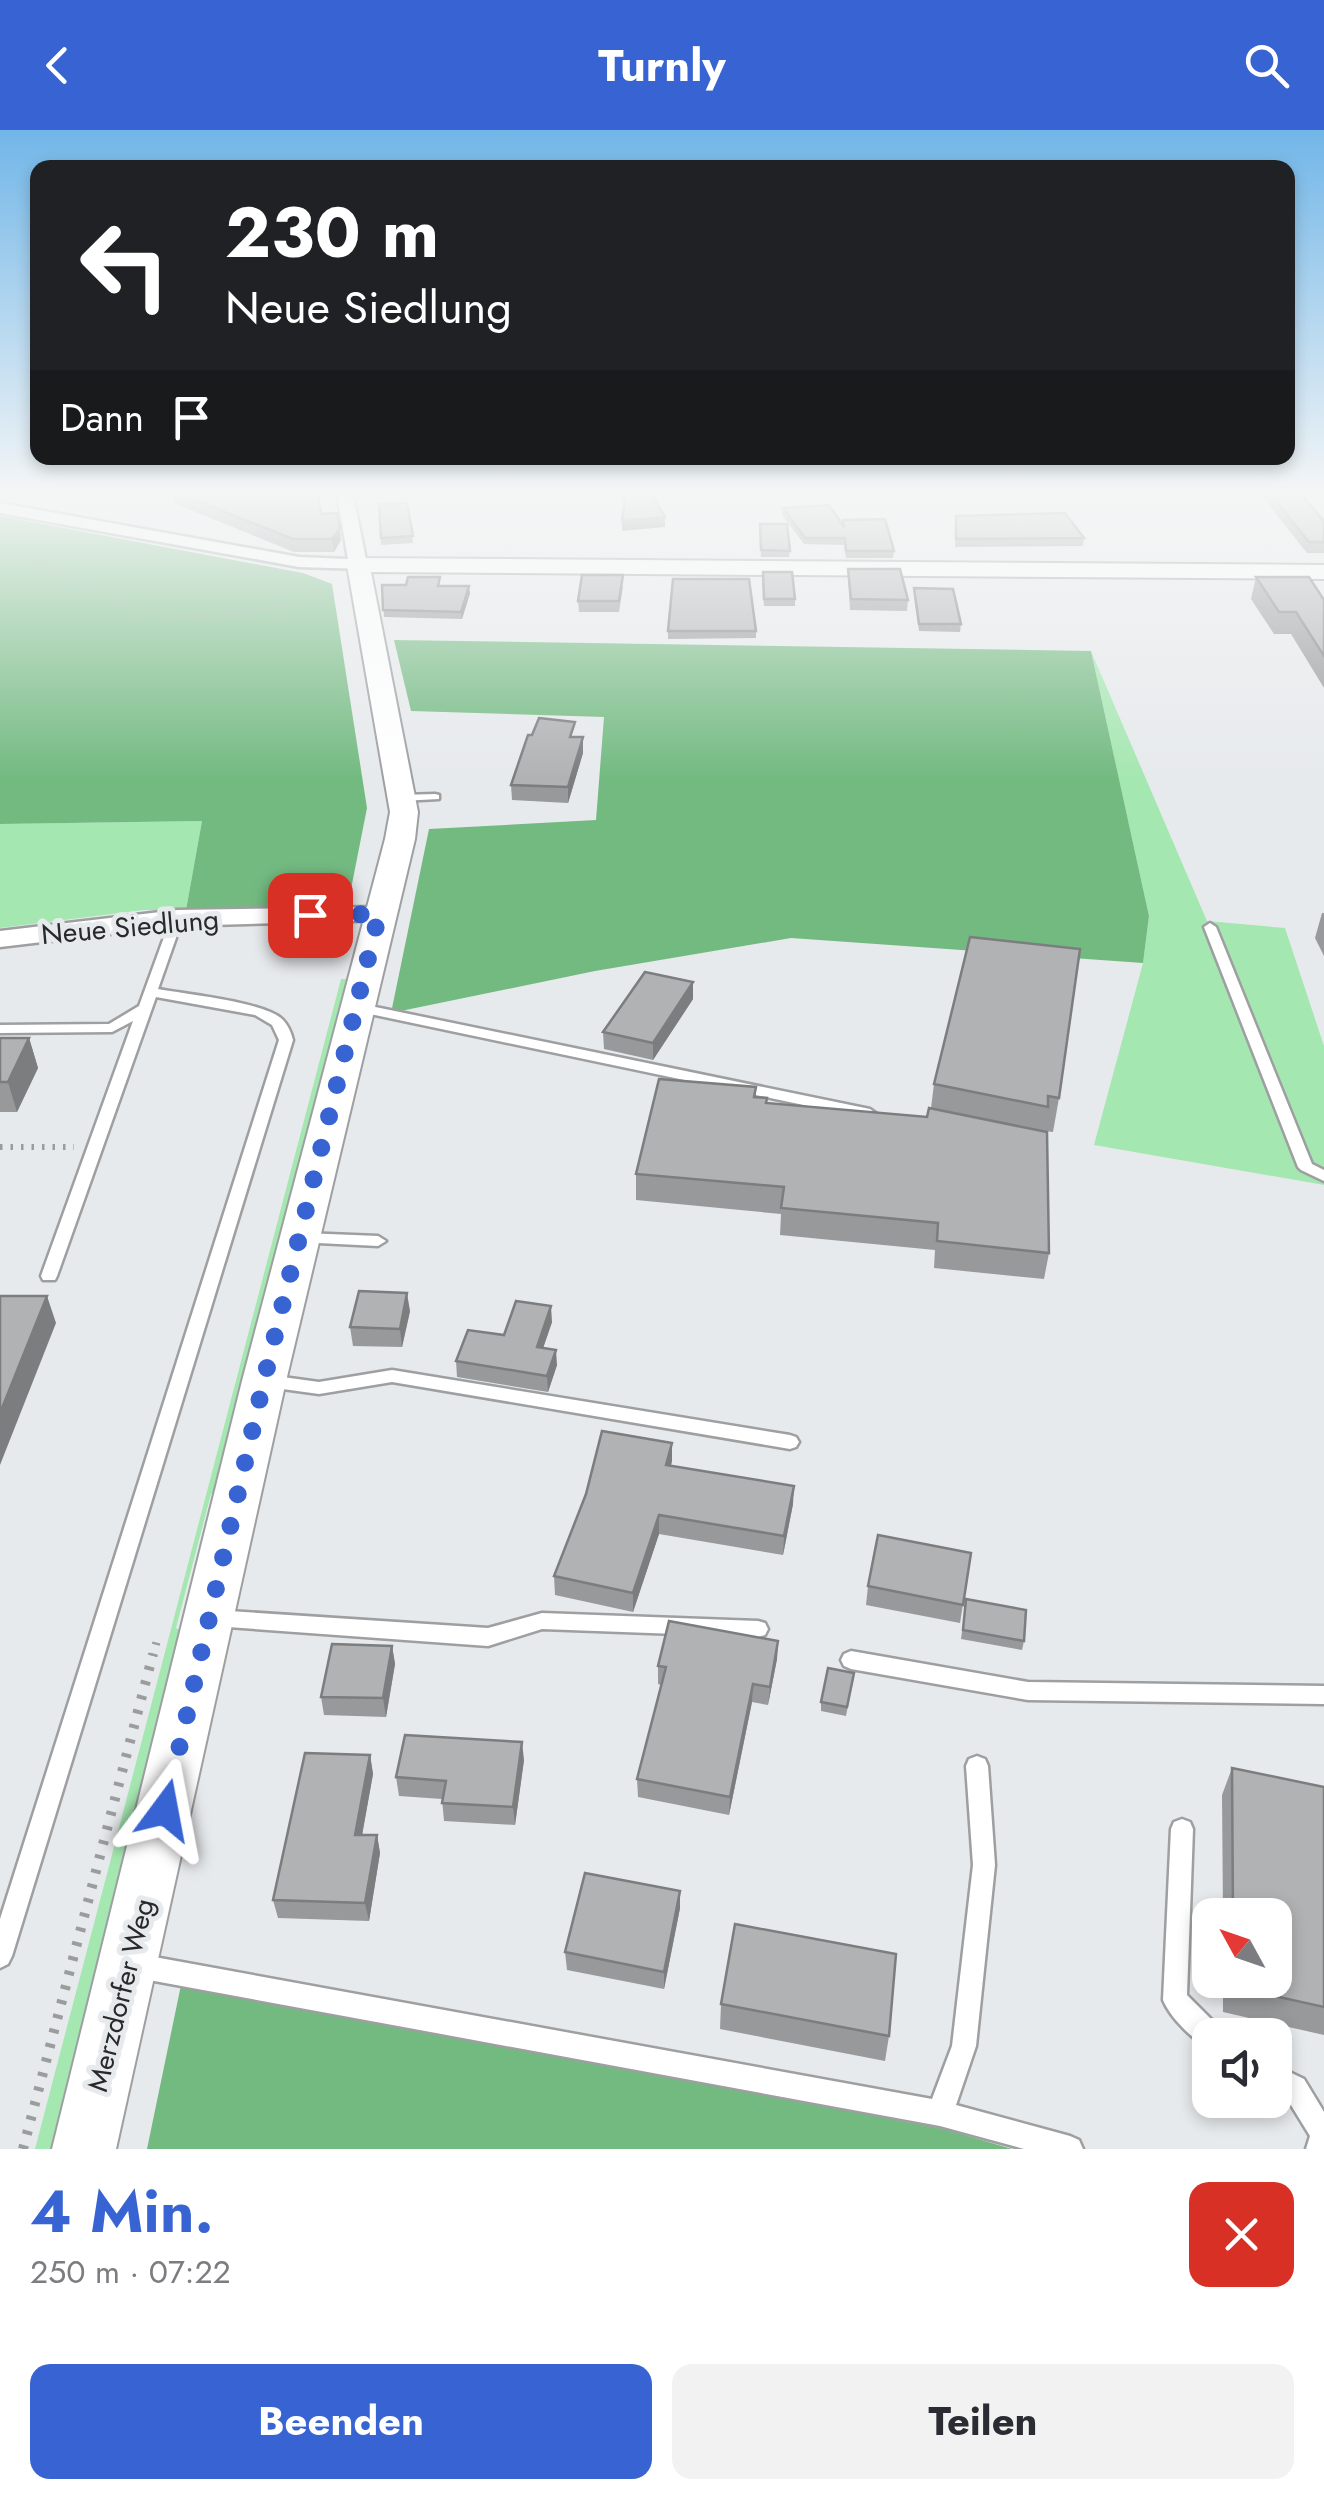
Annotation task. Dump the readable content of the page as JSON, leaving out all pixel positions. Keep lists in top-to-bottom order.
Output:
{
  "streets": {
    "street": ["Neue Siedlung", "Merzdorfer Weg"]
  },
  "crossings": [
    ["Neue Siedlung", "Merzdorfer Weg"]
  ],
  "north": "top left",
  "page": {
    "header": "Turnly",
    "turn": ["230 m", "Neue Siedlung"],
    "then": "Dann",
    "heading": ["4 Min.", "250 m · 07:22"],
    "buttons": ["Beenden", "Teilen"]
  }
}
